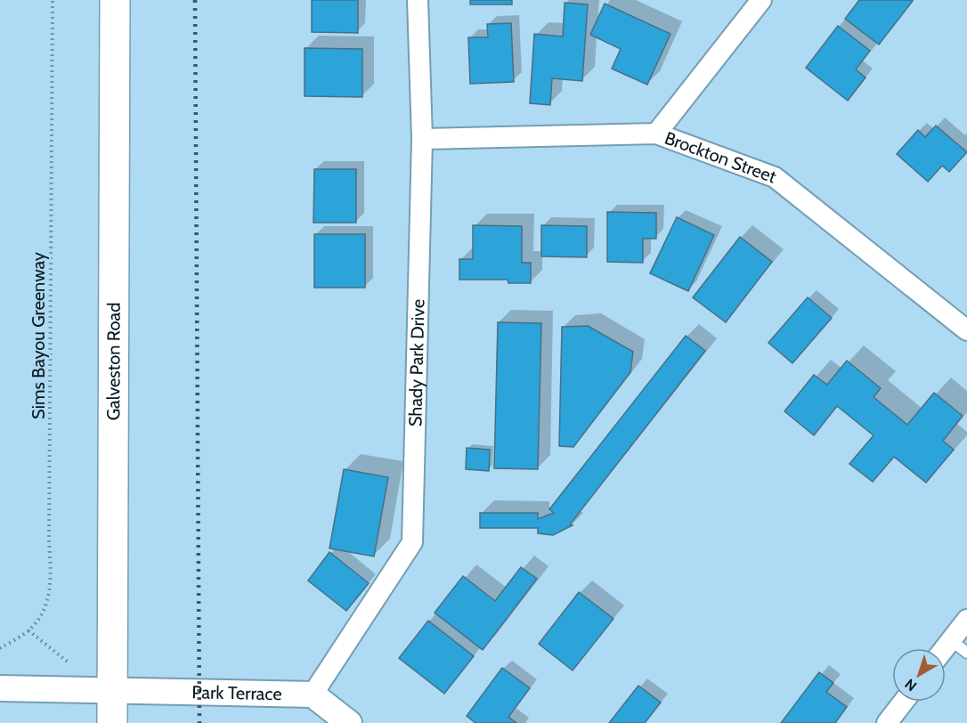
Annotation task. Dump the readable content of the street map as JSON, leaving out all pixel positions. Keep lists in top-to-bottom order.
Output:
{
  "streets": {
    "main road": ["Galveston Road"],
    "street": ["Brockton Street", "Shady Park Drive", "Park Terrace"],
    "path": ["Sims Bayou Greenway"]
  },
  "crossings": [
    ["Brockton Street", "Shady Park Drive"],
    ["Galveston Road", "Park Terrace"],
    ["Shady Park Drive", "Park Terrace"]
  ],
  "north": "bottom left"
}
